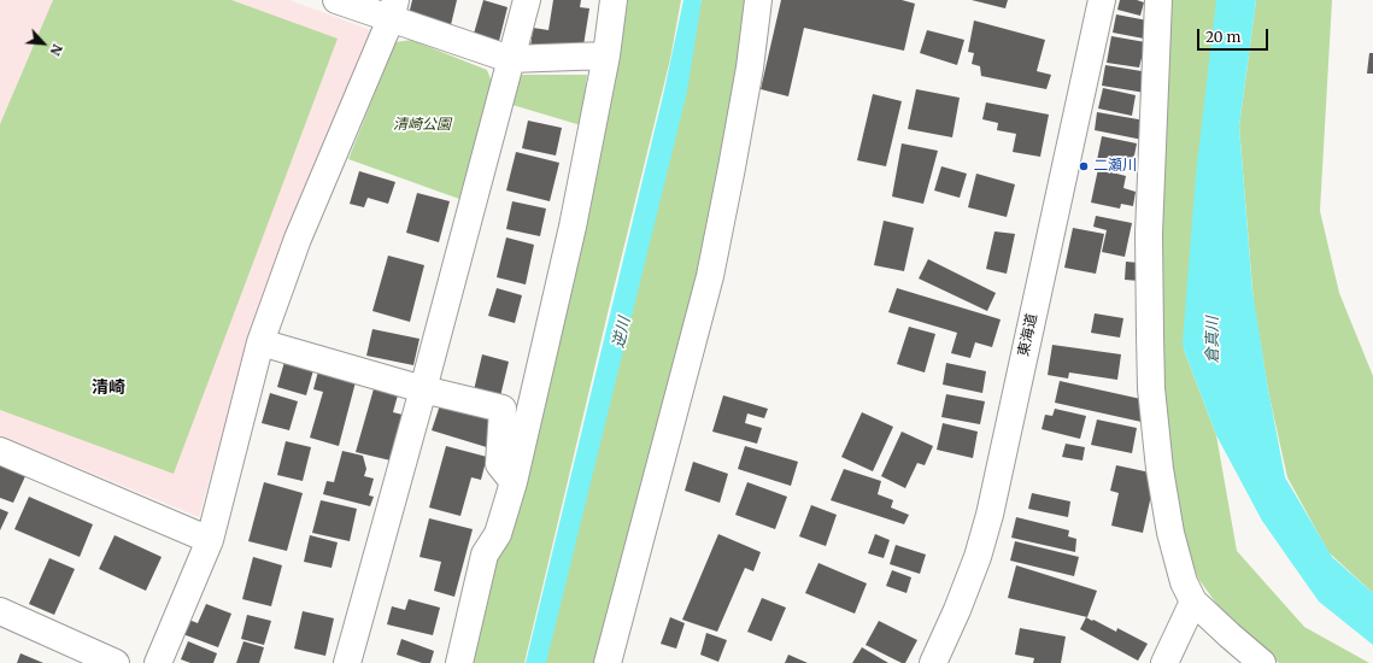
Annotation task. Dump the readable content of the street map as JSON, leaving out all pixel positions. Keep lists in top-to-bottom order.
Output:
{
  "streets": {
    "street": ["東海道"]
  },
  "districts": ["清崎"],
  "water": ["逆川", "倉真川"],
  "parks": ["清崎公園"],
  "places": ["二瀬川"],
  "scale_bar": "20 m",
  "north": "bottom right"
}
